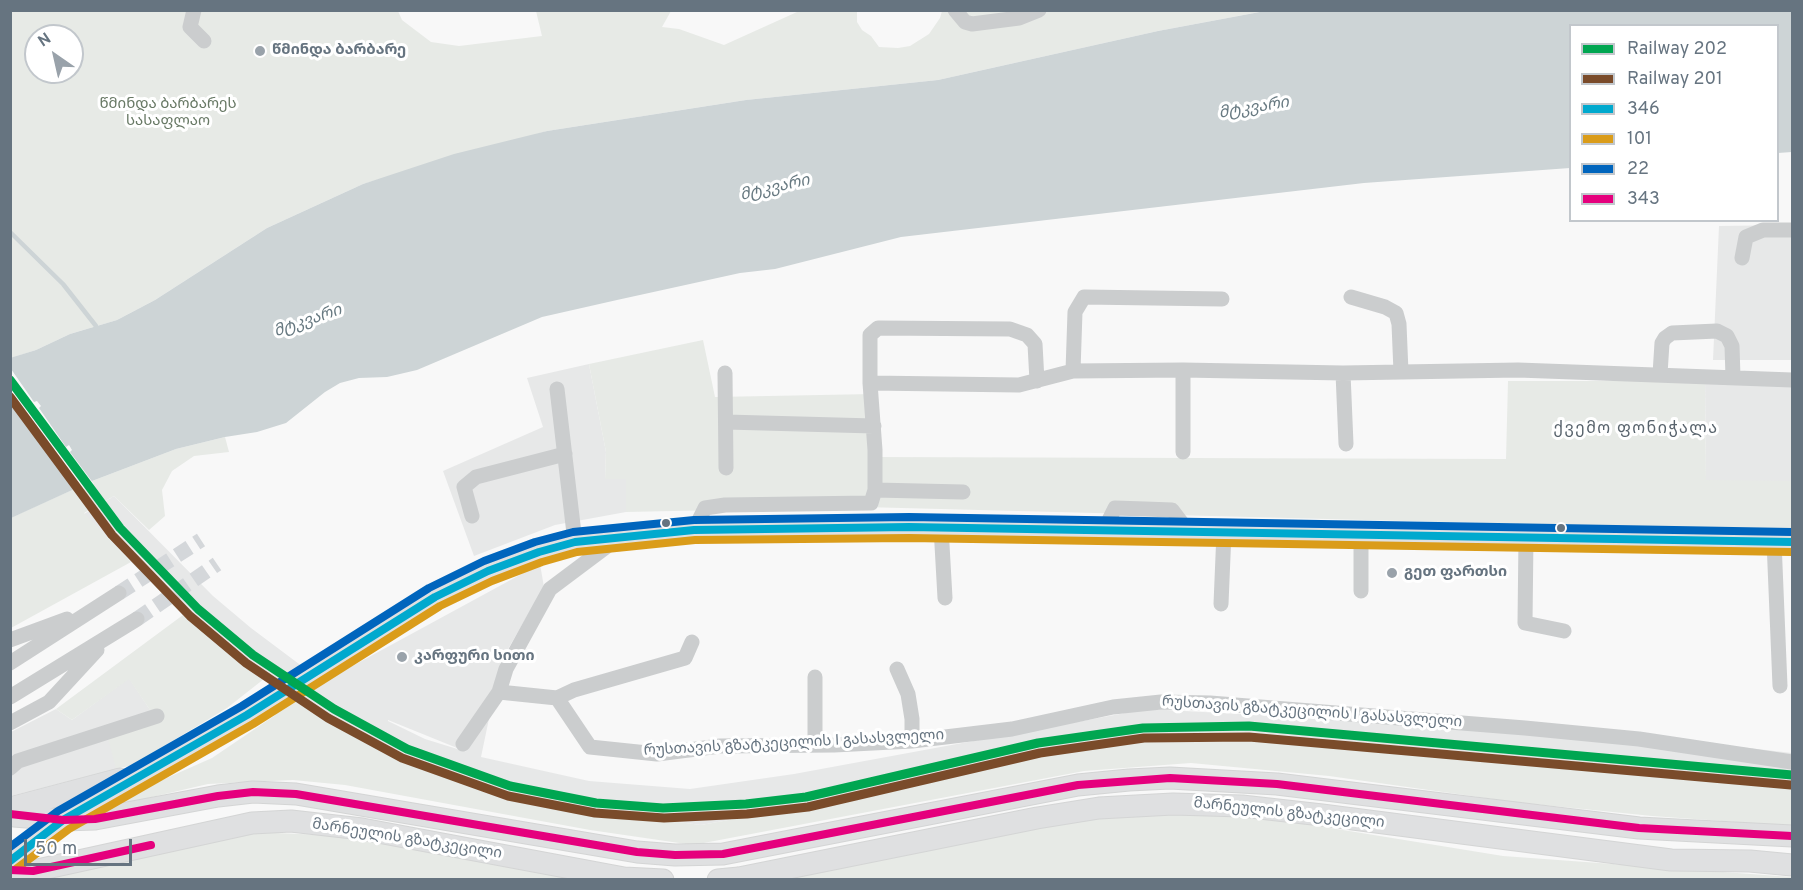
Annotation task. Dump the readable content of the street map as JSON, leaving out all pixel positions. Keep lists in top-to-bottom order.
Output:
{
  "streets": {
    "highway": ["მარნეულის გზატკეცილი"],
    "street": ["რუსთავის გზატკეცილის I გასასვლელი"]
  },
  "districts": ["ქვემო ფონიჭალა"],
  "water": ["მტკვარი"],
  "parks": ["წმინდა ბარბარეს სასაფლაო"],
  "places": ["წმინდა ბარბარე", "გეთ ფართსი", "კარფური სითი"],
  "lines": [
    "rail line 202",
    "rail line 201",
    "transit line 22",
    "transit line 346",
    "transit line 101",
    "transit line 343"
  ],
  "legend": [
    "Railway 202",
    "Railway 201",
    "346",
    "101",
    "22",
    "343"
  ],
  "scale_bar": "50 m",
  "north": "top left"
}
